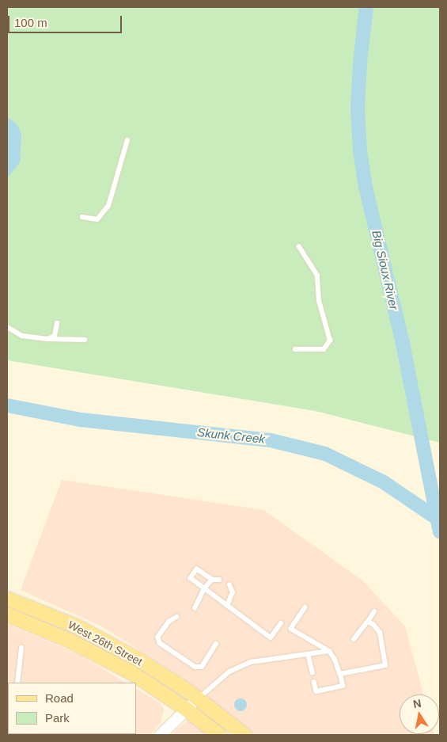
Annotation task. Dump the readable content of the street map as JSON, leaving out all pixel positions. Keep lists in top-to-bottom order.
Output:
{
  "streets": {
    "main road": ["West 26th Street"]
  },
  "water": ["Big Sioux River", "Skunk Creek"],
  "legend": ["Road", "Park"],
  "scale_bar": "100 m",
  "north": "top"
}
